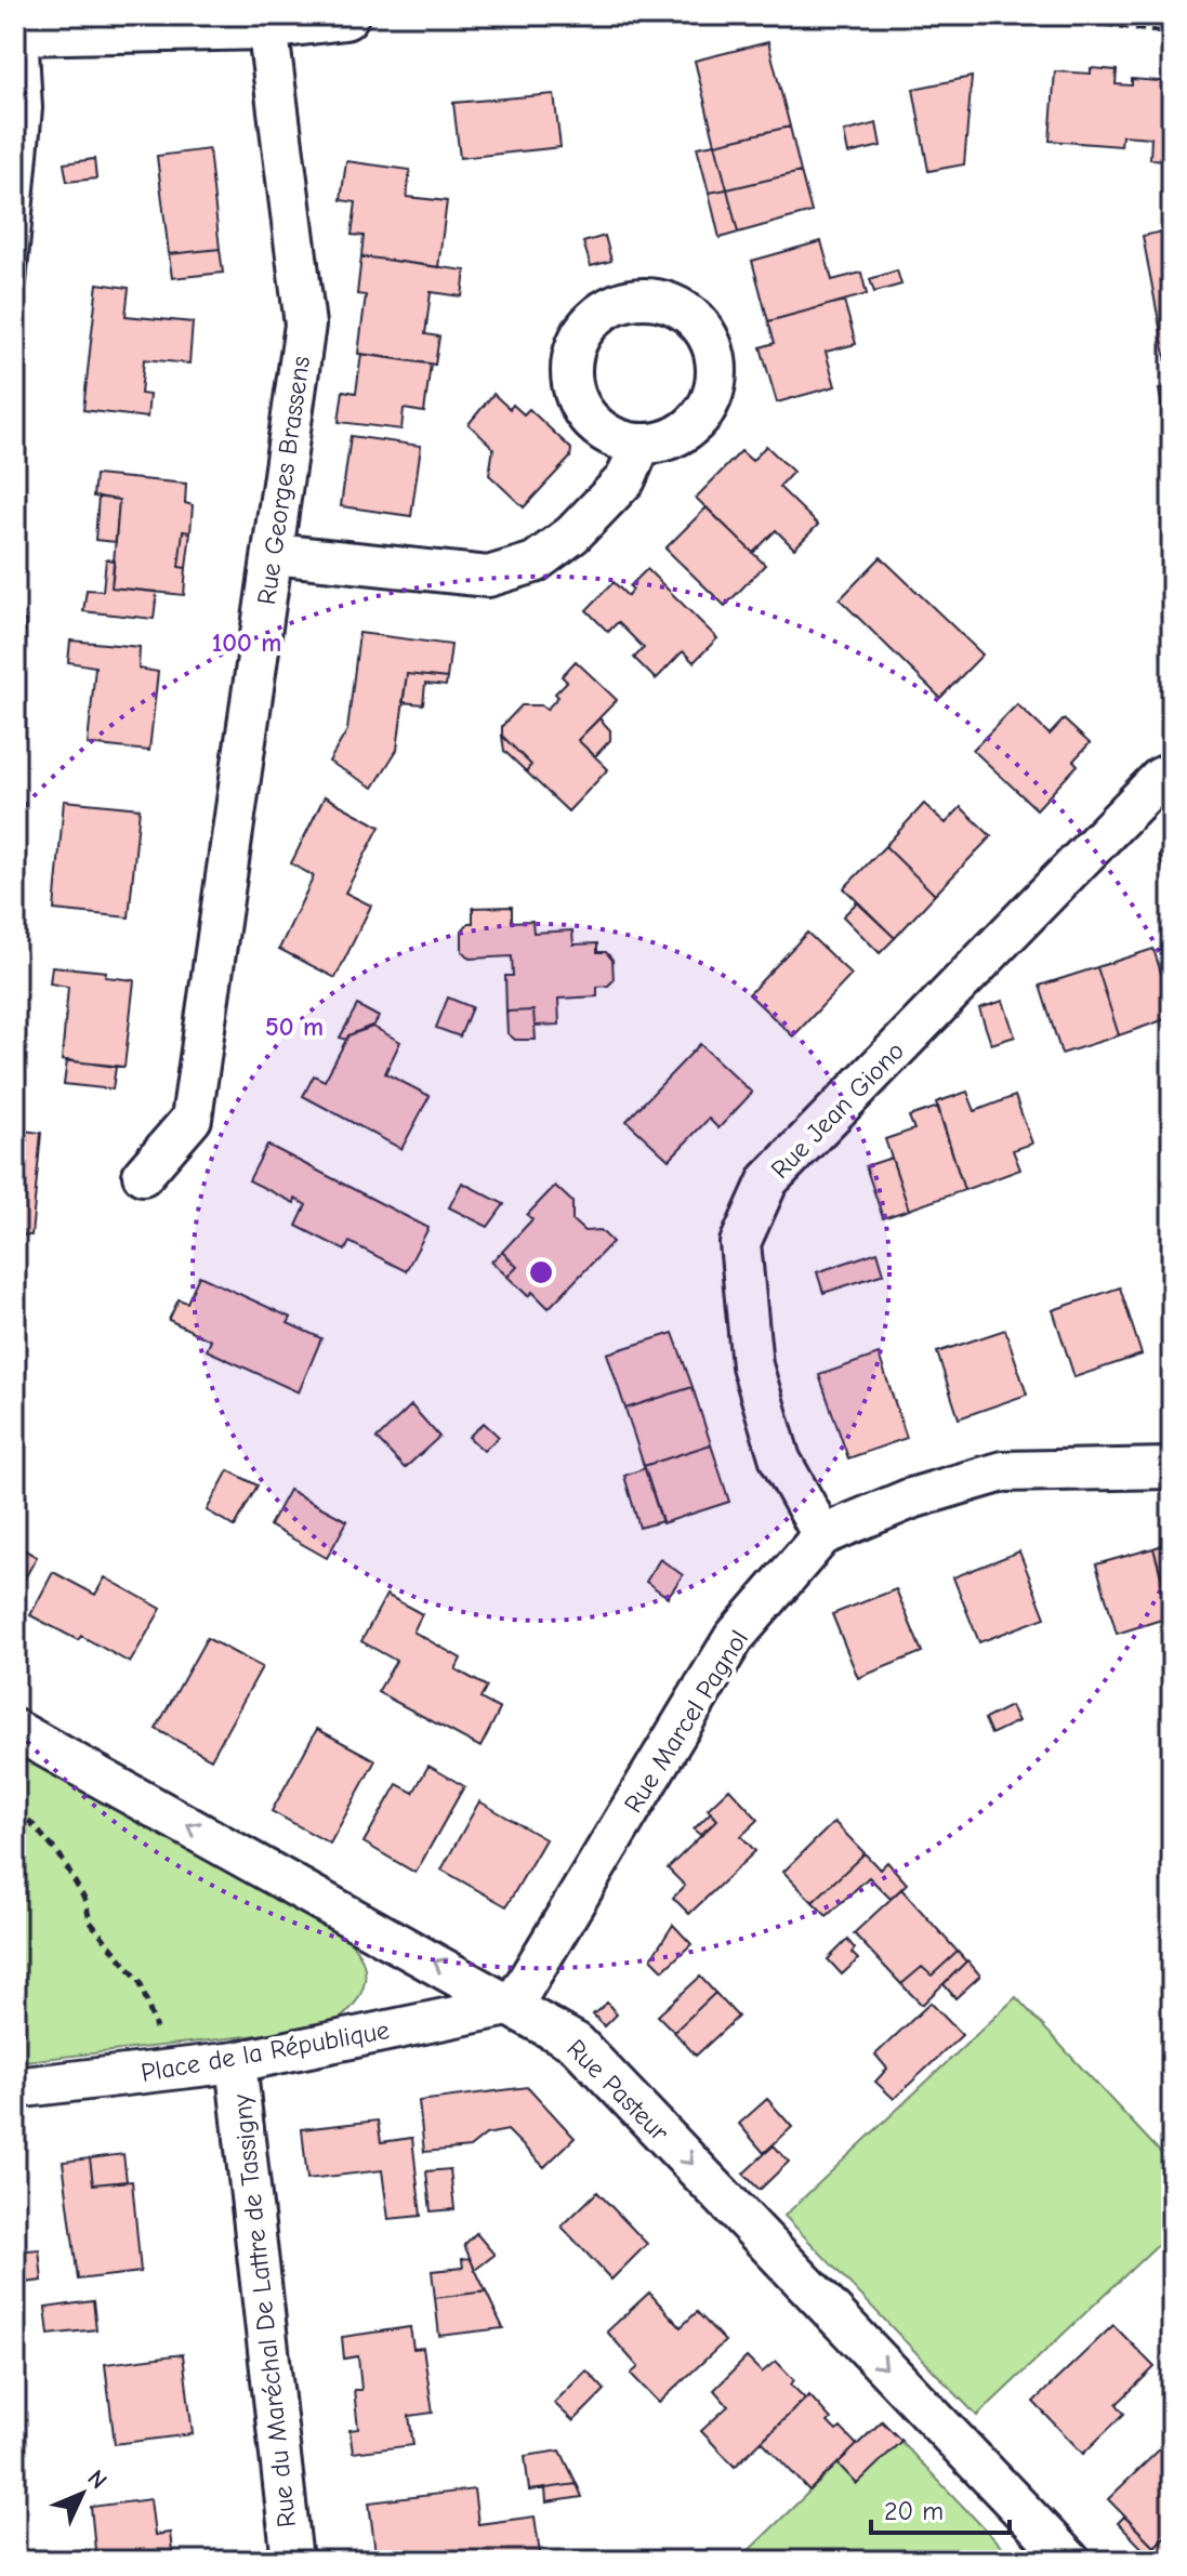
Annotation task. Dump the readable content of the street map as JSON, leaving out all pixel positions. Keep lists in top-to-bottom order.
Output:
{
  "streets": {
    "street": [
      "Rue Georges Brassens",
      "Rue Jean Giono",
      "Rue Marcel Pagnol",
      "Place de la République",
      "Rue Pasteur",
      "Rue du Maréchal De Lattre de Tassigny"
    ]
  },
  "crossings": [
    ["Rue Jean Giono", "Rue Marcel Pagnol"],
    ["Rue Marcel Pagnol", "Place de la République"],
    ["Rue Marcel Pagnol", "Rue Pasteur"],
    ["Place de la République", "Rue Pasteur"],
    ["Place de la République", "Rue du Maréchal De Lattre de Tassigny"]
  ],
  "scale_bar": "20 m",
  "north": "top right",
  "rings": ["100 m", "50 m"]
}
